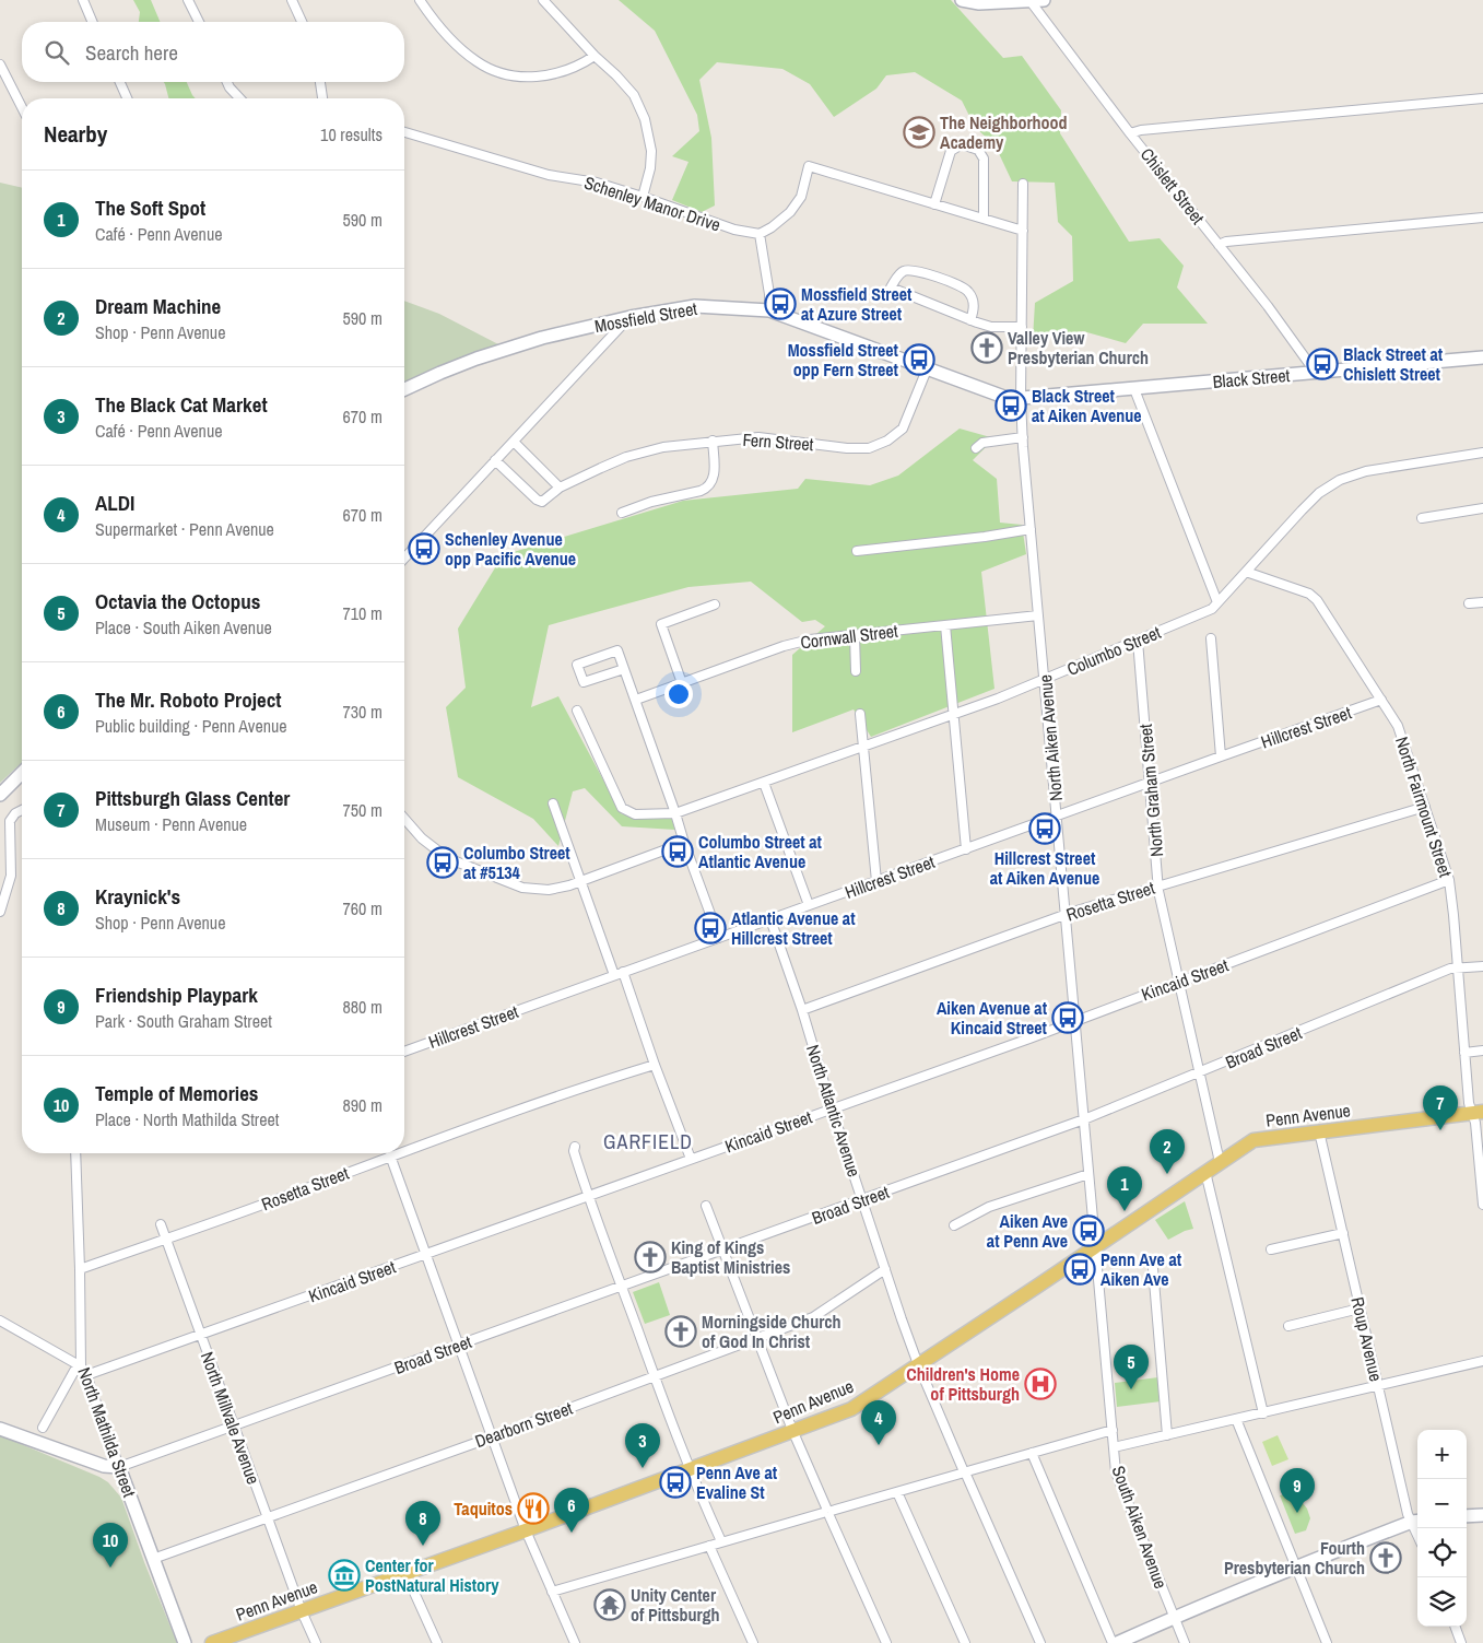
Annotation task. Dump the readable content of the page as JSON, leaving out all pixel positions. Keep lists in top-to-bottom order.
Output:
{
  "streets": {
    "main road": ["Penn Avenue"],
    "street": [
      "Chislett Street",
      "Schenley Manor Drive",
      "Mossfield Street",
      "Black Street",
      "Fern Street",
      "Cornwall Street",
      "Columbo Street",
      "Hillcrest Street",
      "North Aiken Avenue",
      "North Graham Street",
      "North Fairmount Street",
      "Rosetta Street",
      "Kincaid Street",
      "Broad Street",
      "North Atlantic Avenue",
      "Roup Avenue",
      "North Millvale Avenue",
      "Dearborn Street",
      "North Mathilda Street",
      "South Aiken Avenue"
    ]
  },
  "crossings": [
    ["Chislett Street", "Black Street"],
    ["Mossfield Street", "Black Street"],
    ["Mossfield Street", "Fern Street"],
    ["Mossfield Street", "North Aiken Avenue"],
    ["Black Street", "North Aiken Avenue"],
    ["Cornwall Street", "North Aiken Avenue"],
    ["Columbo Street", "North Aiken Avenue"],
    ["Columbo Street", "North Graham Street"],
    ["Columbo Street", "North Fairmount Street"],
    ["Hillcrest Street", "North Aiken Avenue"],
    ["Hillcrest Street", "North Graham Street"],
    ["Hillcrest Street", "North Fairmount Street"],
    ["Hillcrest Street", "North Atlantic Avenue"],
    ["North Aiken Avenue", "Rosetta Street"],
    ["North Aiken Avenue", "Kincaid Street"],
    ["North Aiken Avenue", "Broad Street"],
    ["North Aiken Avenue", "Penn Avenue"],
    ["North Aiken Avenue", "South Aiken Avenue"],
    ["North Graham Street", "Rosetta Street"],
    ["North Graham Street", "Kincaid Street"],
    ["North Graham Street", "Broad Street"],
    ["North Graham Street", "Penn Avenue"],
    ["North Fairmount Street", "Rosetta Street"],
    ["North Fairmount Street", "Kincaid Street"],
    ["North Fairmount Street", "Broad Street"],
    ["North Fairmount Street", "Penn Avenue"],
    ["Rosetta Street", "North Atlantic Avenue"],
    ["Rosetta Street", "North Millvale Avenue"],
    ["Rosetta Street", "North Mathilda Street"],
    ["Kincaid Street", "North Atlantic Avenue"],
    ["Kincaid Street", "North Millvale Avenue"],
    ["Kincaid Street", "North Mathilda Street"],
    ["Broad Street", "North Atlantic Avenue"],
    ["Broad Street", "North Millvale Avenue"],
    ["Broad Street", "North Mathilda Street"],
    ["North Atlantic Avenue", "Penn Avenue"],
    ["North Atlantic Avenue", "Dearborn Street"],
    ["Penn Avenue", "Roup Avenue"],
    ["Penn Avenue", "North Millvale Avenue"],
    ["Penn Avenue", "South Aiken Avenue"],
    ["North Millvale Avenue", "Dearborn Street"],
    ["Dearborn Street", "North Mathilda Street"]
  ],
  "districts": ["GARFIELD"],
  "places": {
    "school or university": ["The Neighborhood Academy"],
    "bus stop": [
      "Mossfield Street at Azure Street",
      "Mossfield Street opp Fern Street",
      "Black Street at Chislett Street",
      "Black Street at Aiken Avenue",
      "Schenley Avenue opp Pacific Avenue",
      "Hillcrest Street at Aiken Avenue",
      "Columbo Street at Atlantic Avenue",
      "Columbo Street at #5134",
      "Atlantic Avenue at Hillcrest Street",
      "Aiken Avenue at Kincaid Street",
      "Aiken Ave at Penn Ave",
      "Penn Ave at Aiken Ave",
      "Penn Ave at Evaline St"
    ],
    "church": [
      "Valley View Presbyterian Church",
      "King of Kings Baptist Ministries",
      "Morningside Church of God In Christ",
      "Fourth Presbyterian Church"
    ],
    "hospital": ["Children's Home of Pittsburgh"],
    "restaurant": ["Taquitos"],
    "museum": ["Center for PostNatural History"],
    "temple": ["Unity Center of Pittsburgh"]
  },
  "page": {
    "search": "Search here",
    "heading": ["Nearby", "10 results"],
    "list": [
      {
        "mark": "1",
        "name": "The Soft Spot",
        "note": "Café · Penn Avenue",
        "value": "590 m"
      },
      {
        "mark": "2",
        "name": "Dream Machine",
        "note": "Shop · Penn Avenue",
        "value": "590 m"
      },
      {
        "mark": "3",
        "name": "The Black Cat Market",
        "note": "Café · Penn Avenue",
        "value": "670 m"
      },
      {
        "mark": "4",
        "name": "ALDI",
        "note": "Supermarket · Penn Avenue",
        "value": "670 m"
      },
      {
        "mark": "5",
        "name": "Octavia the Octopus",
        "note": "Place · South Aiken Avenue",
        "value": "710 m"
      },
      {
        "mark": "6",
        "name": "The Mr. Roboto Project",
        "note": "Public building · Penn Avenue",
        "value": "730 m"
      },
      {
        "mark": "7",
        "name": "Pittsburgh Glass Center",
        "note": "Museum · Penn Avenue",
        "value": "750 m"
      },
      {
        "mark": "8",
        "name": "Kraynick's",
        "note": "Shop · Penn Avenue",
        "value": "760 m"
      },
      {
        "mark": "9",
        "name": "Friendship Playpark",
        "note": "Park · South Graham Street",
        "value": "880 m"
      },
      {
        "mark": "10",
        "name": "Temple of Memories",
        "note": "Place · North Mathilda Street",
        "value": "890 m"
      }
    ],
    "pins": [
      "7",
      "2",
      "1",
      "5",
      "4",
      "3",
      "9",
      "6",
      "8",
      "10"
    ],
    "map_buttons": ["+", "−"]
  }
}
